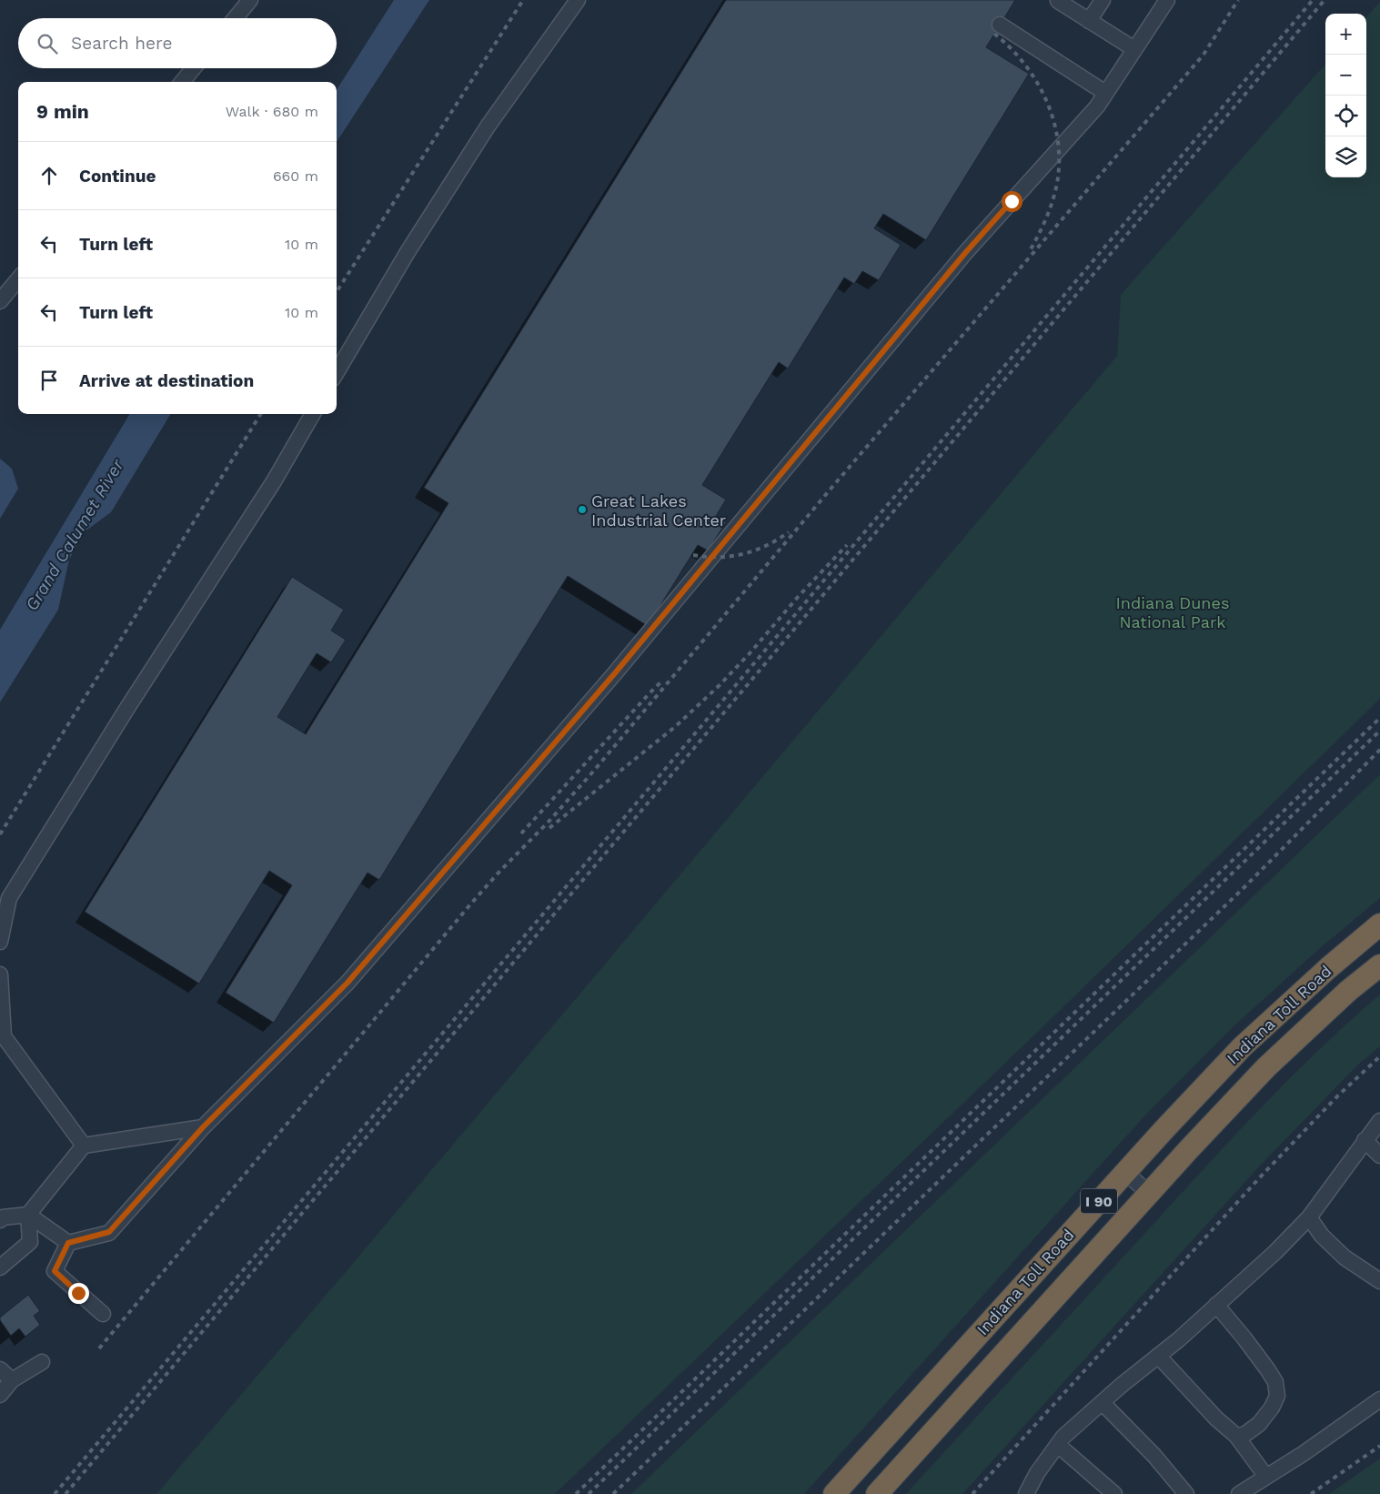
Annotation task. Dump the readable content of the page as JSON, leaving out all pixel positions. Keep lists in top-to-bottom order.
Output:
{
  "streets": {
    "highway": ["Indiana Toll Road", "I 90"]
  },
  "water": ["Grand Calumet River"],
  "parks": ["Indiana Dunes National Park"],
  "places": ["Great Lakes Industrial Center"],
  "page": {
    "map_buttons": ["+", "−"],
    "search": "Search here",
    "heading": ["9 min", "Walk · 680 m"],
    "list": [
      ["Continue", "660 m"],
      ["Turn left", "10 m"],
      ["Turn left", "10 m"],
      "Arrive at destination"
    ]
  }
}
